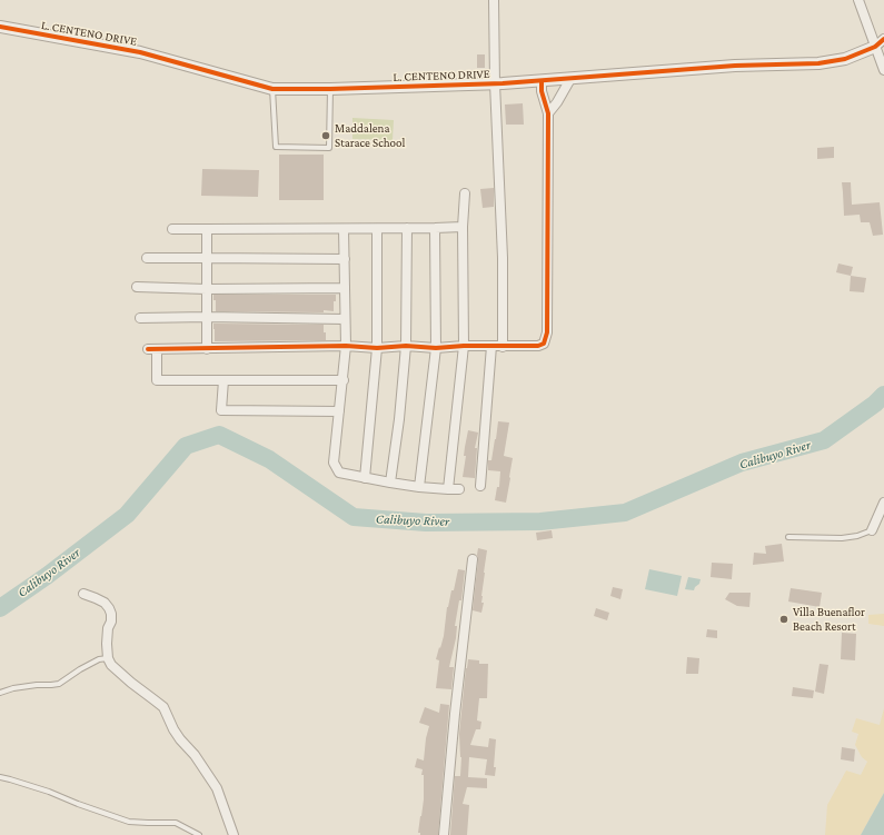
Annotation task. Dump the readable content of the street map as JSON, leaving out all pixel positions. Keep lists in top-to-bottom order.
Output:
{
  "streets": {
    "street": ["L. CENTENO DRIVE"]
  },
  "water": ["Calibuyo River"],
  "places": ["Maddalena Starace School", "Villa Buenaflor Beach Resort"]
}
